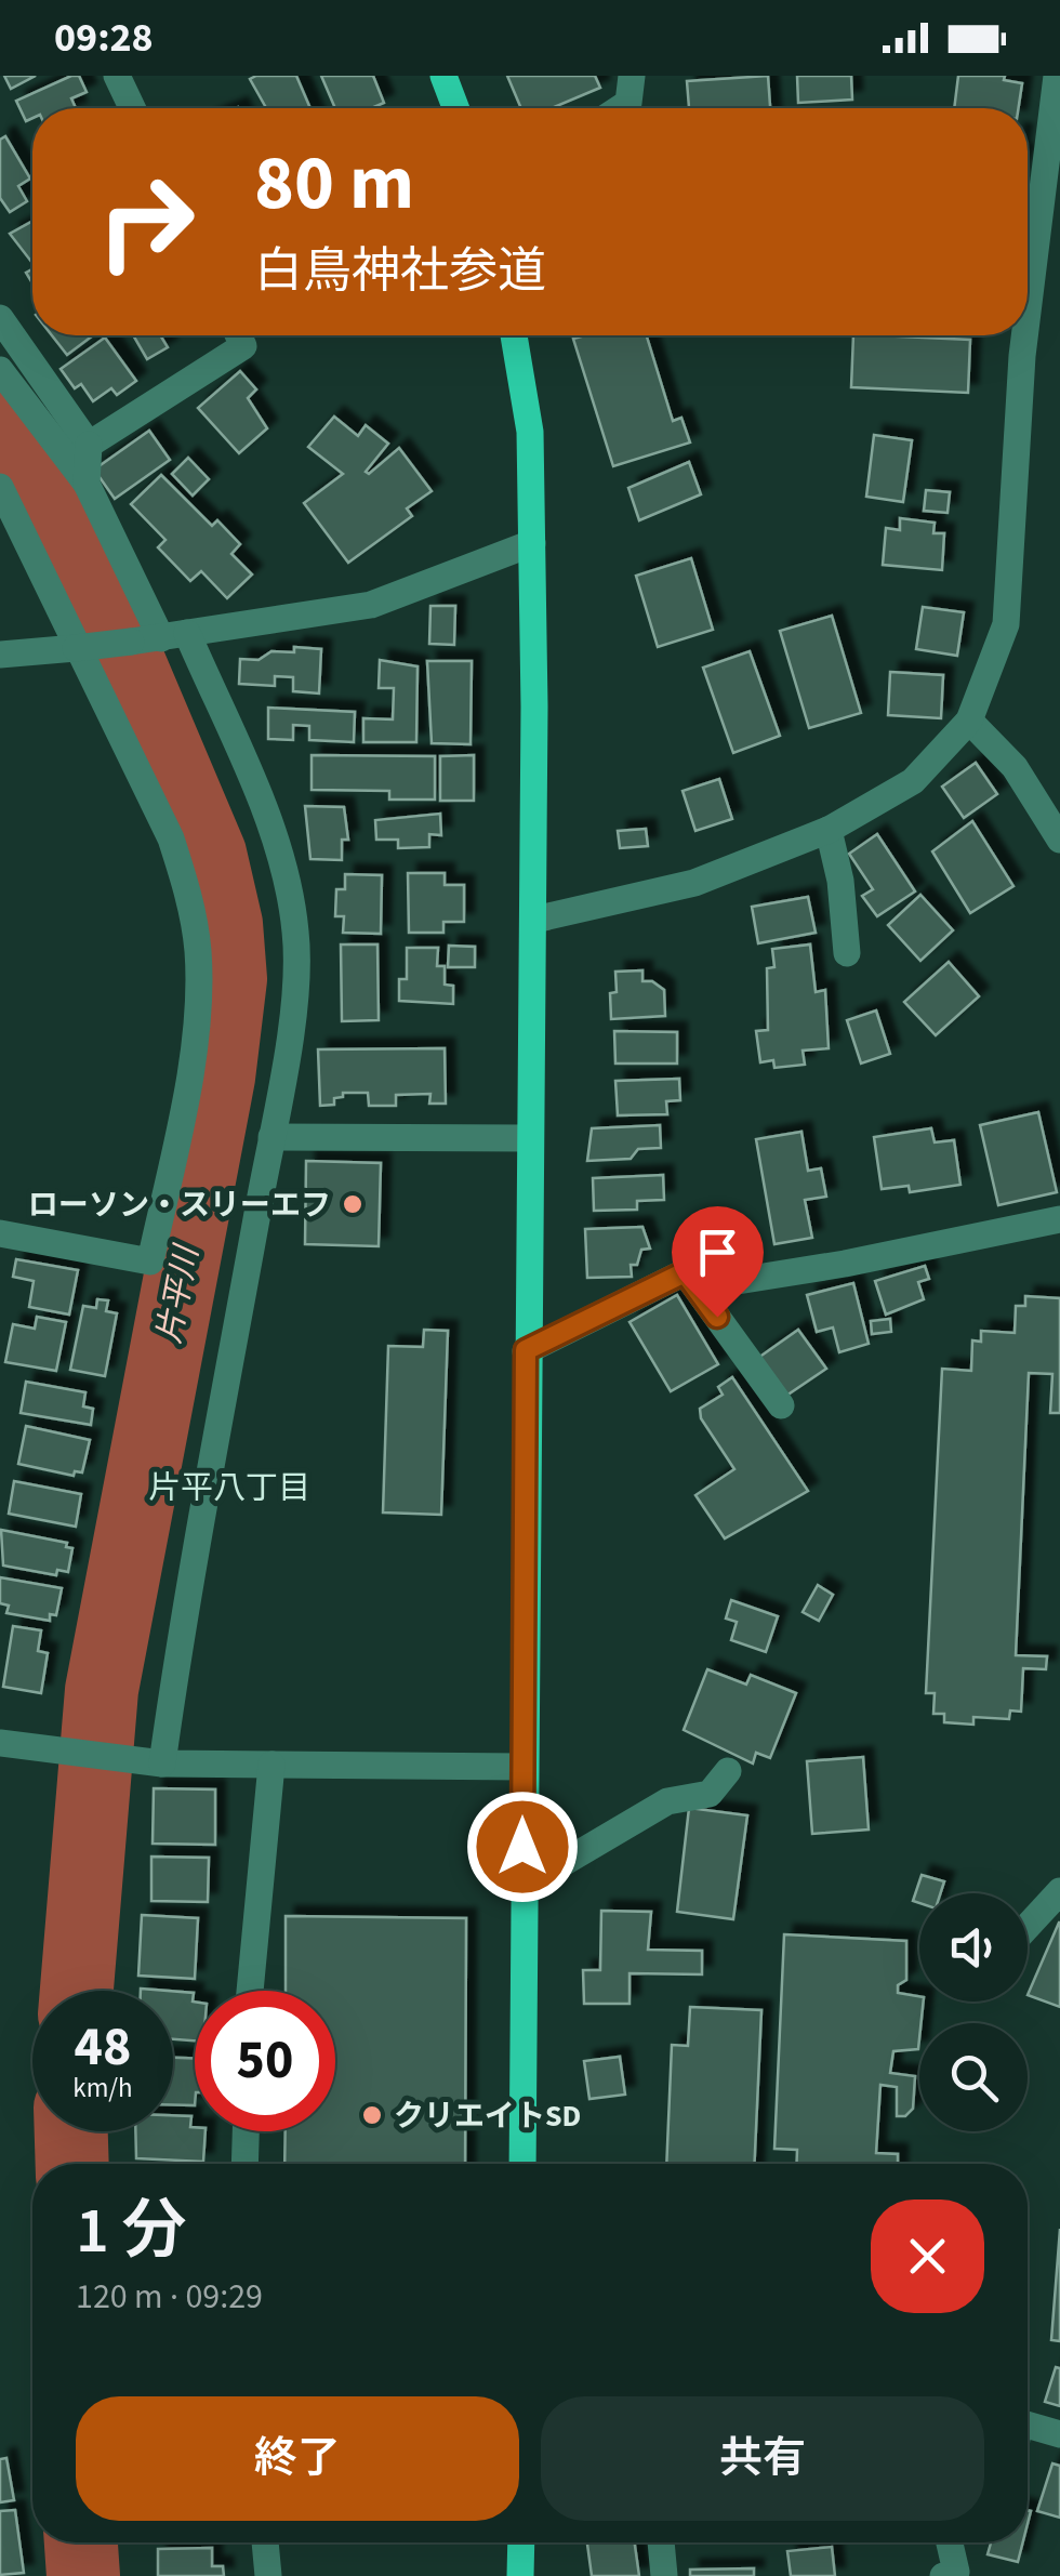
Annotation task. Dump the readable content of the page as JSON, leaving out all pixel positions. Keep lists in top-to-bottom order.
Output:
{
  "districts": ["片平八丁目"],
  "water": ["片平川"],
  "places": ["ローソン・スリーエフ", "クリエイトSD"],
  "page": {
    "status": "09:28",
    "turn": ["80 m", "白鳥神社参道"],
    "speed": "48 km/h",
    "limit": "50",
    "heading": ["1 分", "120 m · 09:29"],
    "buttons": ["終了", "共有"]
  }
}
